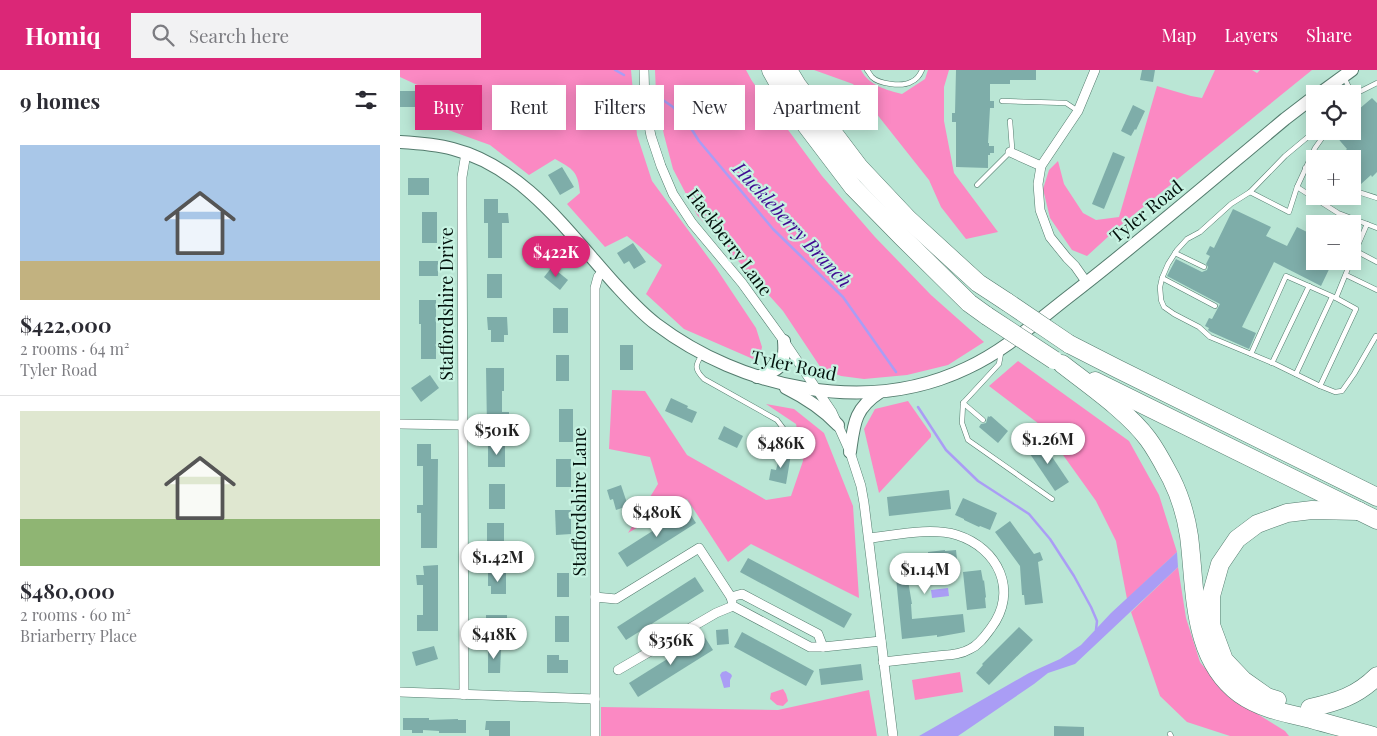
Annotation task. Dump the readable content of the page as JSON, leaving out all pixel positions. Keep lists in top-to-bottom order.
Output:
{
  "streets": {
    "street": [
      "Tyler Road",
      "Hackberry Lane",
      "Staffordshire Drive",
      "Staffordshire Lane"
    ]
  },
  "crossings": [
    ["Tyler Road", "Hackberry Lane"],
    ["Tyler Road", "Staffordshire Drive"],
    ["Tyler Road", "Staffordshire Lane"]
  ],
  "water": ["Huckleberry Branch"],
  "page": {
    "header": "Homiq",
    "search": "Search here",
    "nav": ["Map", "Layers", "Share"],
    "heading": "9 homes",
    "map_buttons": ["+", "−"],
    "chip": [
      "Buy",
      "Rent",
      "Filters",
      "New",
      "Apartment"
    ],
    "list": [
      {
        "name": "$422,000",
        "note": "2 rooms · 64 m² · Tyler Road"
      },
      {
        "name": "$480,000",
        "note": "2 rooms · 60 m² · Briarberry Place"
      }
    ],
    "price": [
      "$422K",
      "$501K",
      "$1.26M",
      "$486K",
      "$480K",
      "$1.42M",
      "$1.14M",
      "$418K",
      "$356K"
    ]
  }
}
